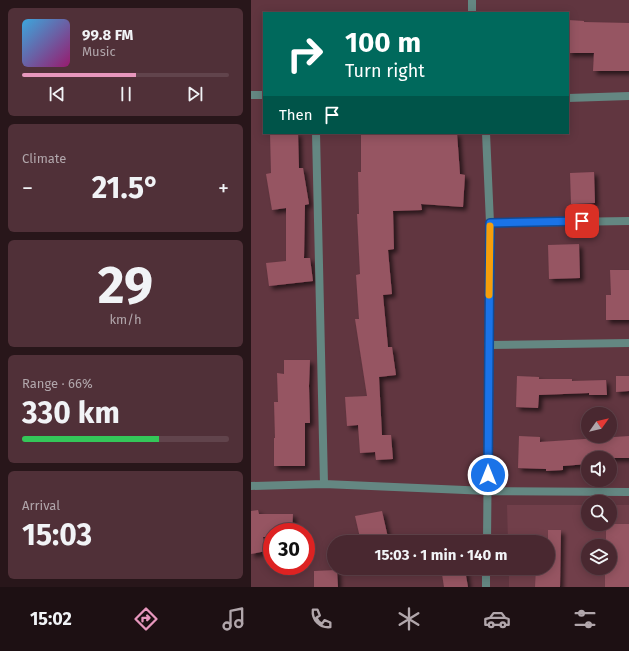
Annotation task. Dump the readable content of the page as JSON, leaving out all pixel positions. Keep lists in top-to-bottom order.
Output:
{
  "north": "top right",
  "page": {
    "turn": ["100 m", "Turn right"],
    "song": ["99.8 FM", "Music"],
    "then": "Then",
    "tile": [
      "Climate",
      ["29", "km/h"],
      ["Range · 66%", "330 km"],
      ["Arrival", "15:03"]
    ],
    "heat": ["−", "21.5°", "+"],
    "limit": "30",
    "trip": "15:03 · 1 min · 140 m",
    "tabs": "15:02"
  }
}
